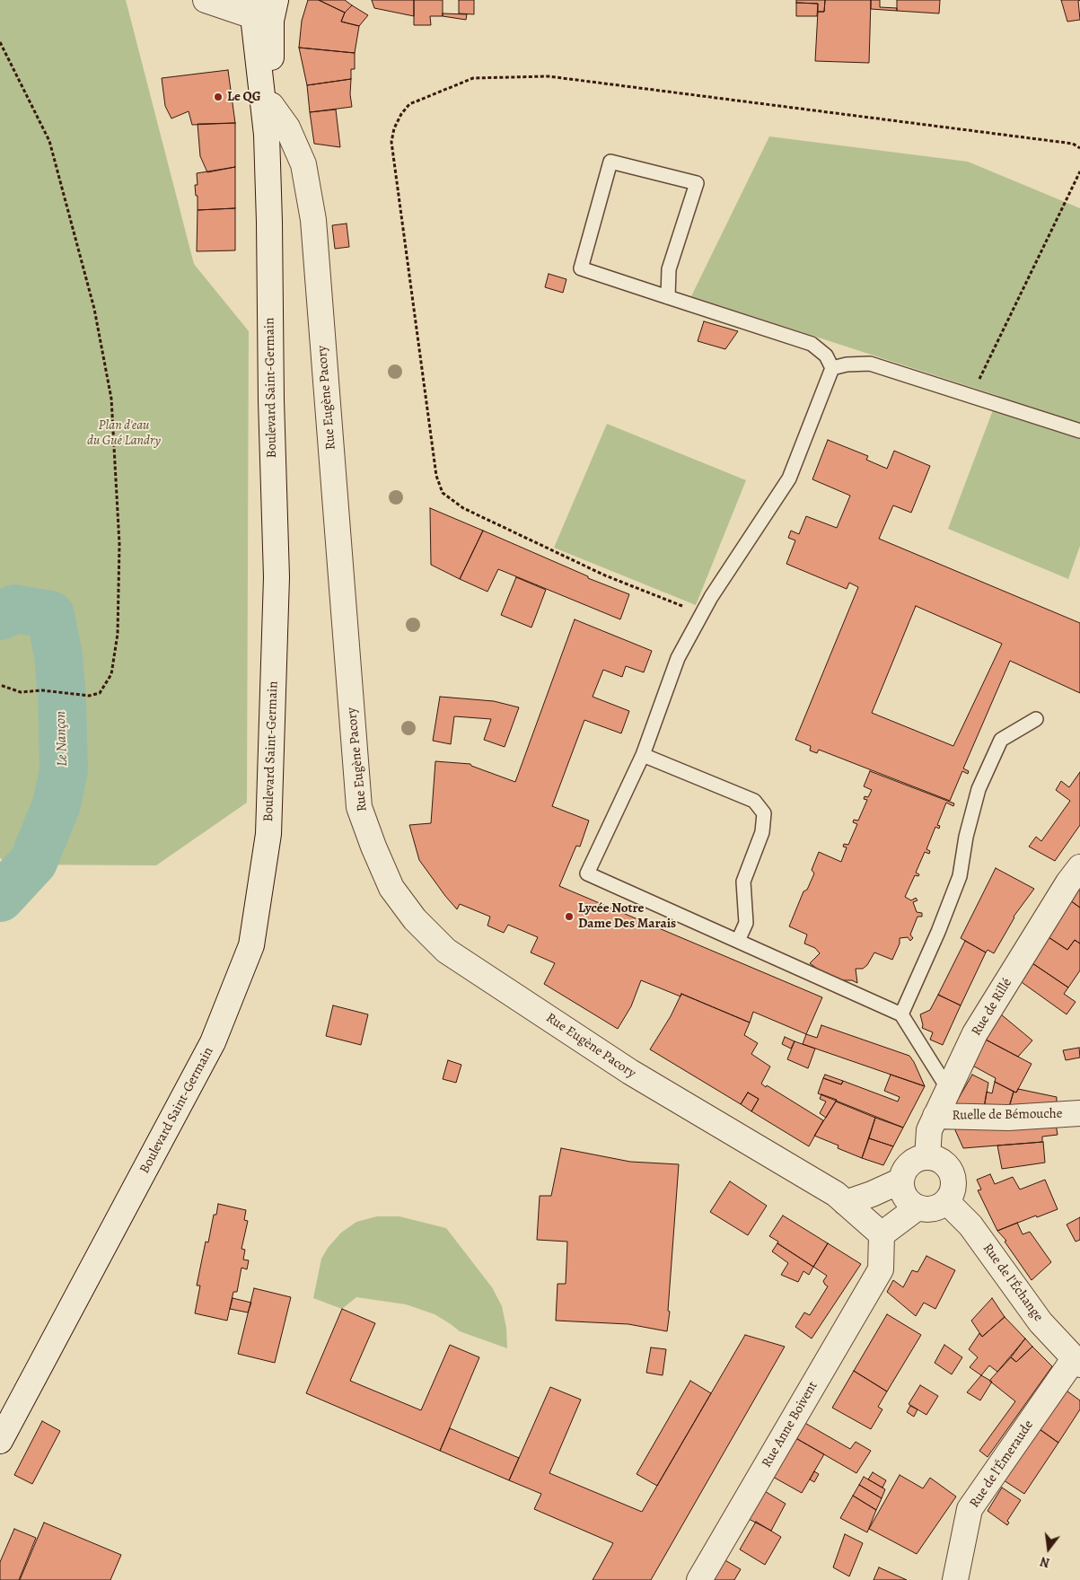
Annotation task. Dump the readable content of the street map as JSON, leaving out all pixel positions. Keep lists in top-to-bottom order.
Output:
{
  "streets": {
    "street": [
      "Boulevard Saint-Germain",
      "Rue Eugène Pacory",
      "Rue de Rillé",
      "Ruelle de Bémouche",
      "Rue de l'Échange",
      "Rue Anne Boivent",
      "Rue de l'Émeraude"
    ]
  },
  "crossings": [
    ["Rue Eugène Pacory", "Rue Anne Boivent"],
    ["Rue de Rillé", "Ruelle de Bémouche"],
    ["Rue de Rillé", "Rue de l'Échange"],
    ["Rue de l'Échange", "Rue de l'Émeraude"]
  ],
  "water": ["Le Nançon"],
  "parks": ["Plan d'eau du Gué Landry"],
  "places": ["Le QG", "Lycée Notre Dame Des Marais"],
  "north": "bottom"
}
